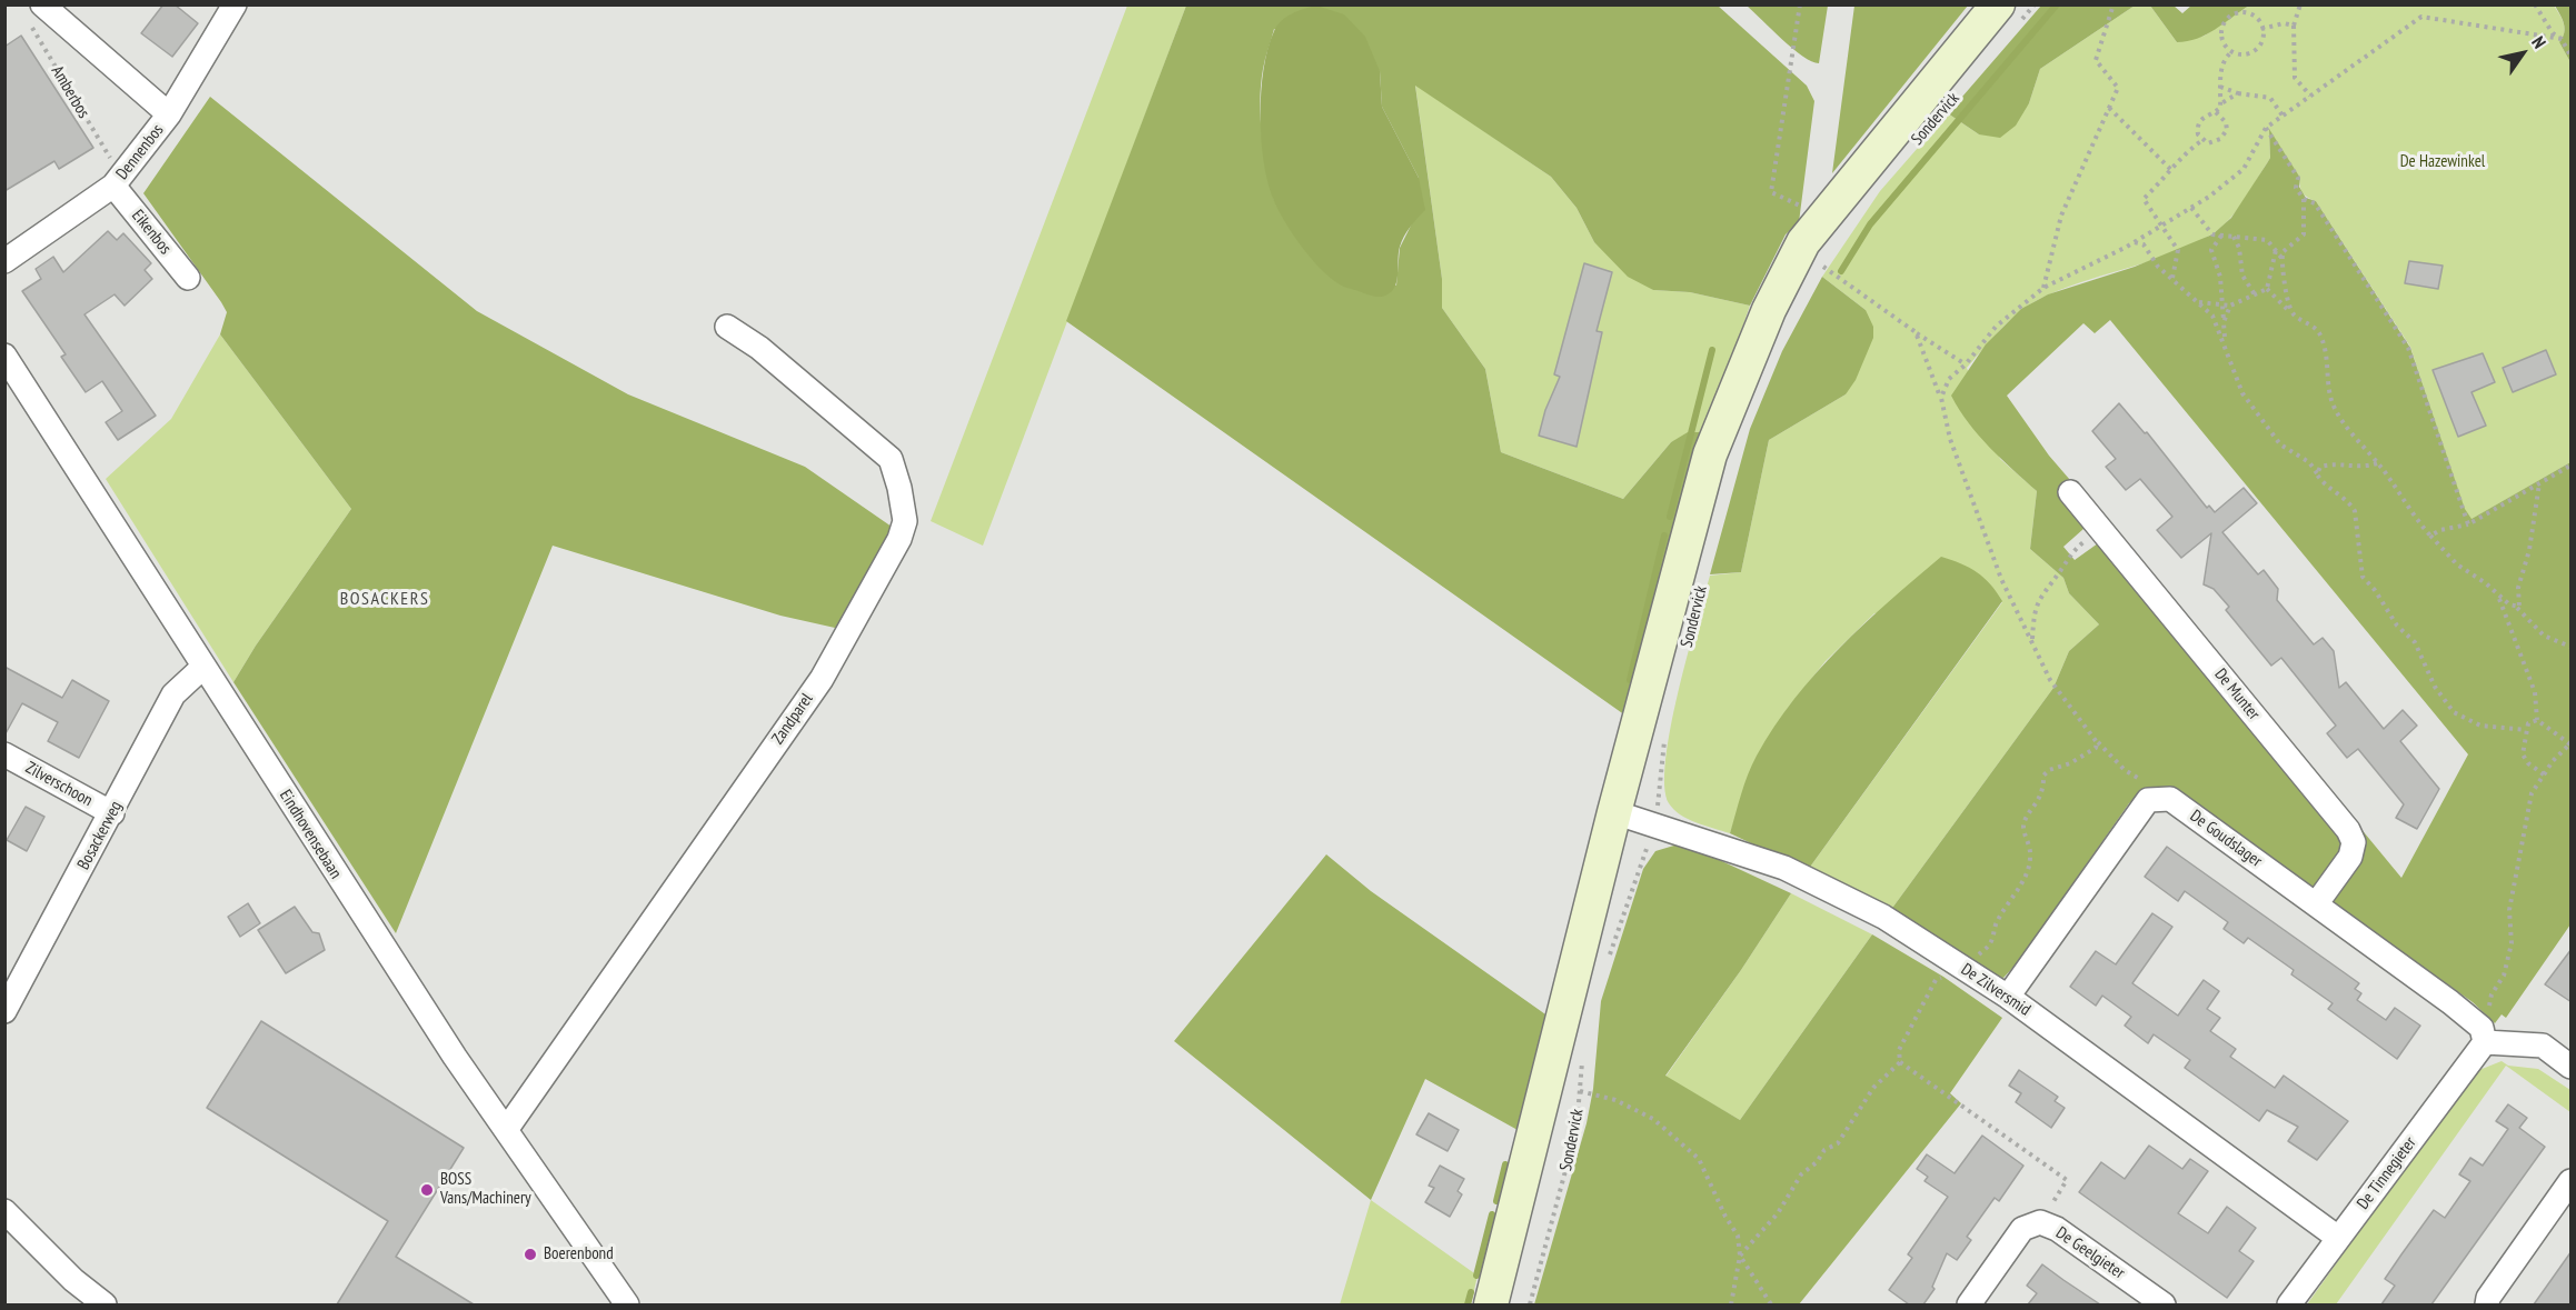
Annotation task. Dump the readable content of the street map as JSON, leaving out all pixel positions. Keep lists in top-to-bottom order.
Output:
{
  "streets": {
    "street": [
      "Sondervick",
      "Dennenbos",
      "Eikenbos",
      "De Munter",
      "Zandparel",
      "Zilverschoon",
      "Eindhovensebaan",
      "Bosackerweg",
      "De Goudslager",
      "De Zilversmid",
      "De Tinnegieter",
      "De Geelgieter"
    ],
    "path": ["Amberbos"]
  },
  "crossings": [
    ["Amberbos", "Dennenbos"],
    ["Amberbos", "Eikenbos"],
    ["Sondervick", "De Zilversmid"],
    ["Dennenbos", "Eikenbos"],
    ["De Munter", "De Goudslager"],
    ["Zandparel", "Eindhovensebaan"],
    ["Zilverschoon", "Bosackerweg"],
    ["Eindhovensebaan", "Bosackerweg"],
    ["De Goudslager", "De Tinnegieter"],
    ["De Zilversmid", "De Tinnegieter"]
  ],
  "districts": ["BOSACKERS"],
  "parks": ["De Hazewinkel"],
  "places": ["BOSS Vans/Machinery", "Boerenbond"],
  "north": "top right"
}
